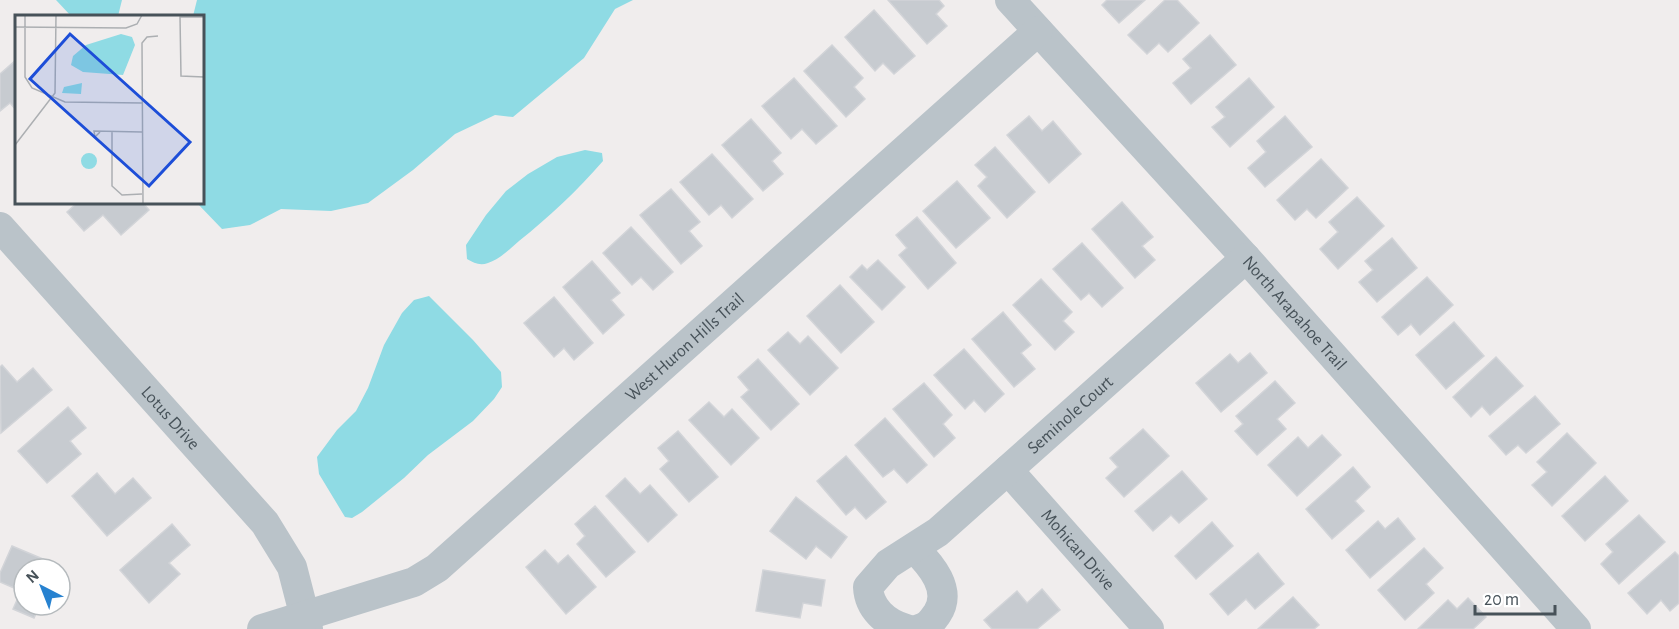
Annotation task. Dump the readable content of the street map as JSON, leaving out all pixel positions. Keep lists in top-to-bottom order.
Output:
{
  "streets": {
    "street": [
      "North Arapahoe Trail",
      "West Huron Hills Trail",
      "Seminole Court",
      "Lotus Drive",
      "Mohican Drive"
    ]
  },
  "crossings": [
    ["North Arapahoe Trail", "West Huron Hills Trail"],
    ["North Arapahoe Trail", "Seminole Court"],
    ["West Huron Hills Trail", "Lotus Drive"],
    ["Seminole Court", "Mohican Drive"]
  ],
  "scale_bar": "20 m",
  "north": "top left"
}
